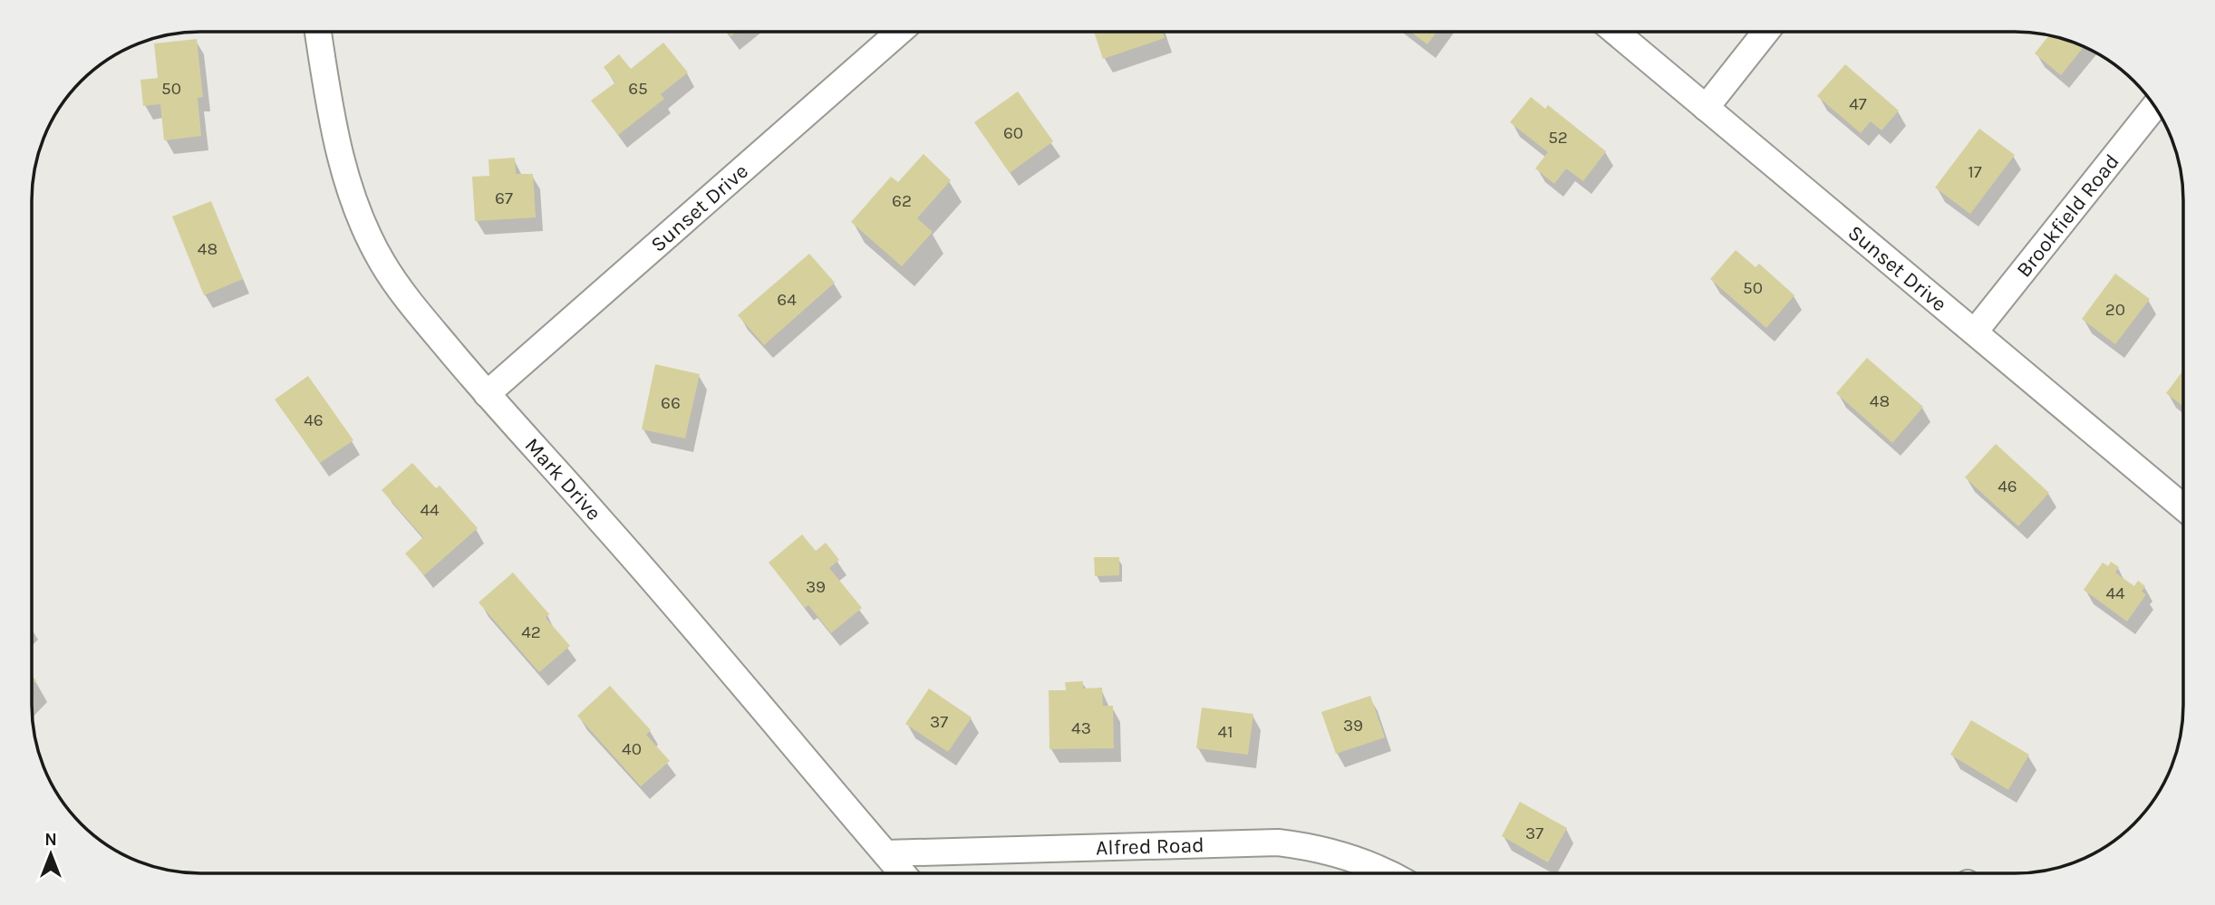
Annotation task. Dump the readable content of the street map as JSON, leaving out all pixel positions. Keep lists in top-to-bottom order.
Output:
{
  "streets": {
    "street": [
      "Sunset Drive",
      "Brookfield Road",
      "Mark Drive",
      "Alfred Road"
    ]
  },
  "crossings": [
    ["Sunset Drive", "Brookfield Road"],
    ["Sunset Drive", "Mark Drive"],
    ["Mark Drive", "Alfred Road"]
  ],
  "house_numbers": [
    "50",
    "65",
    "47",
    "60",
    "52",
    "17",
    "67",
    "62",
    "48",
    "50",
    "64",
    "20",
    "48",
    "66",
    "46",
    "46",
    "44",
    "39",
    "44",
    "42",
    "37",
    "39",
    "43",
    "41",
    "40",
    "37"
  ],
  "north": "top"
}
